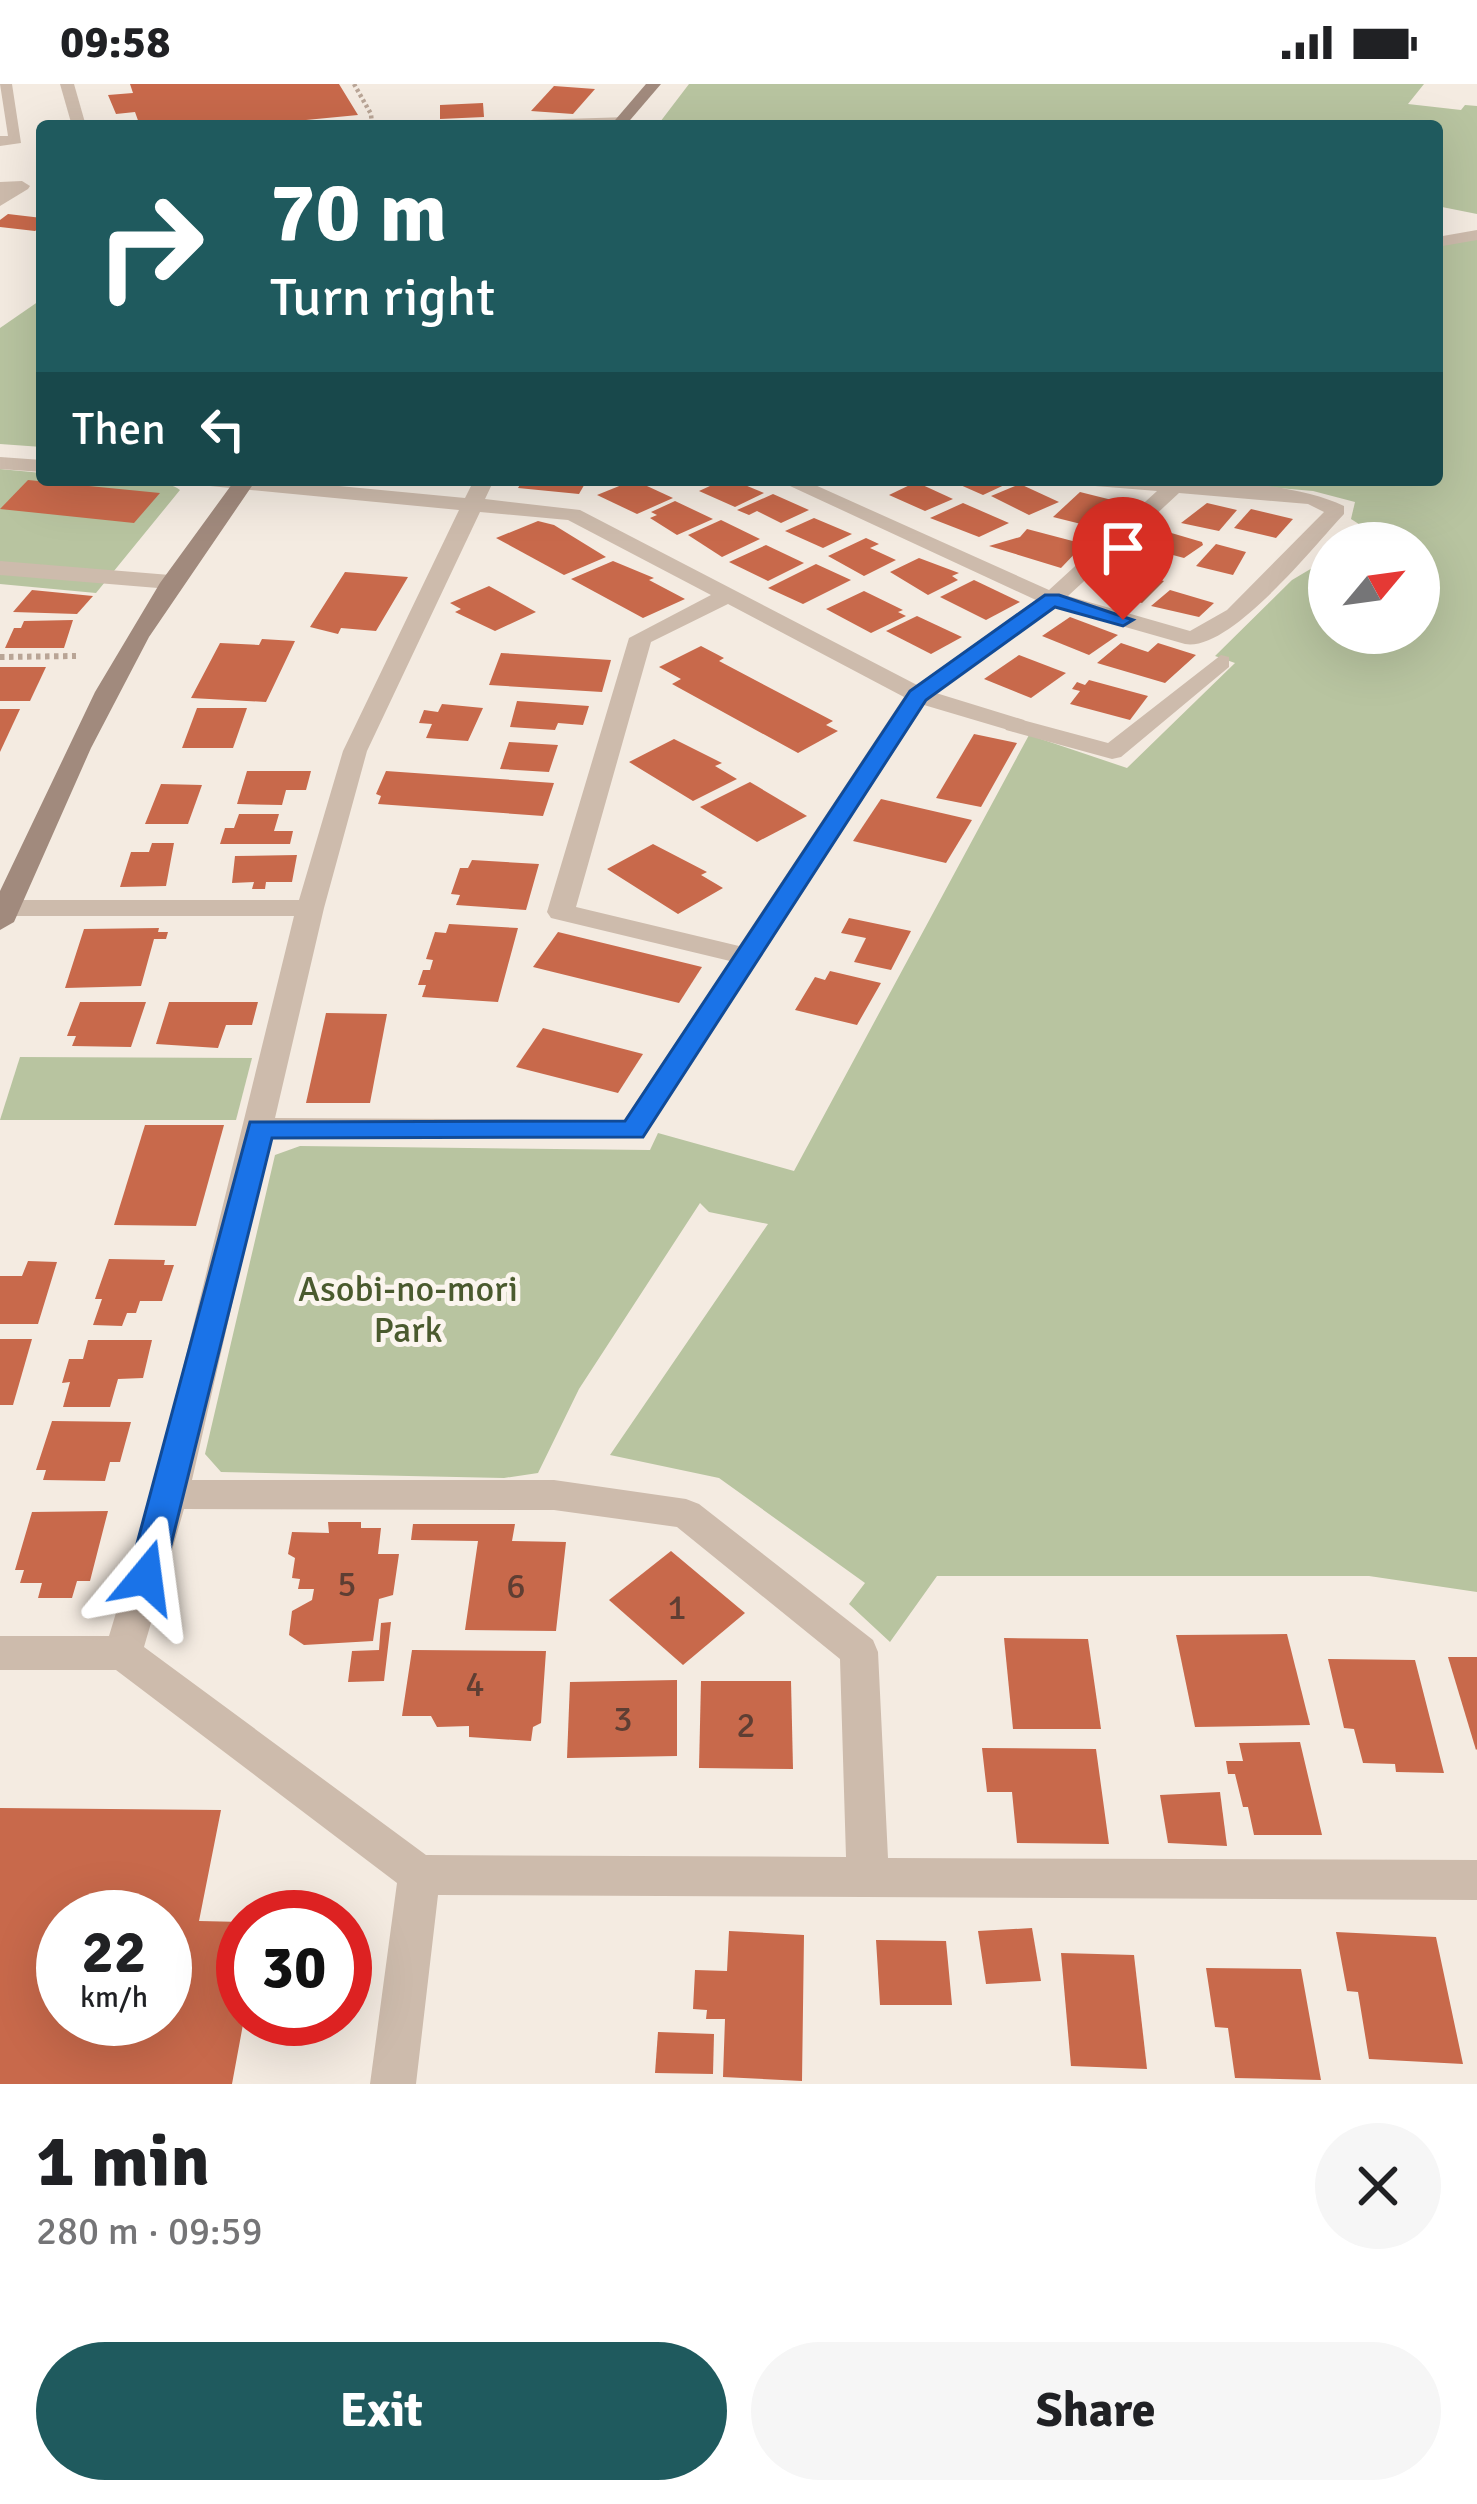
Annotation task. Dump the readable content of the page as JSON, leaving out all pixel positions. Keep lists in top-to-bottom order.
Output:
{
  "parks": ["Asobi-no-mori Park"],
  "house_numbers": [
    "5",
    "6",
    "1",
    "4",
    "3",
    "2"
  ],
  "north": "top right",
  "page": {
    "status": "09:58",
    "turn": ["70 m", "Turn right"],
    "then": "Then",
    "speed": "22 km/h",
    "limit": "30",
    "heading": ["1 min", "280 m · 09:59"],
    "buttons": ["Exit", "Share"]
  }
}
